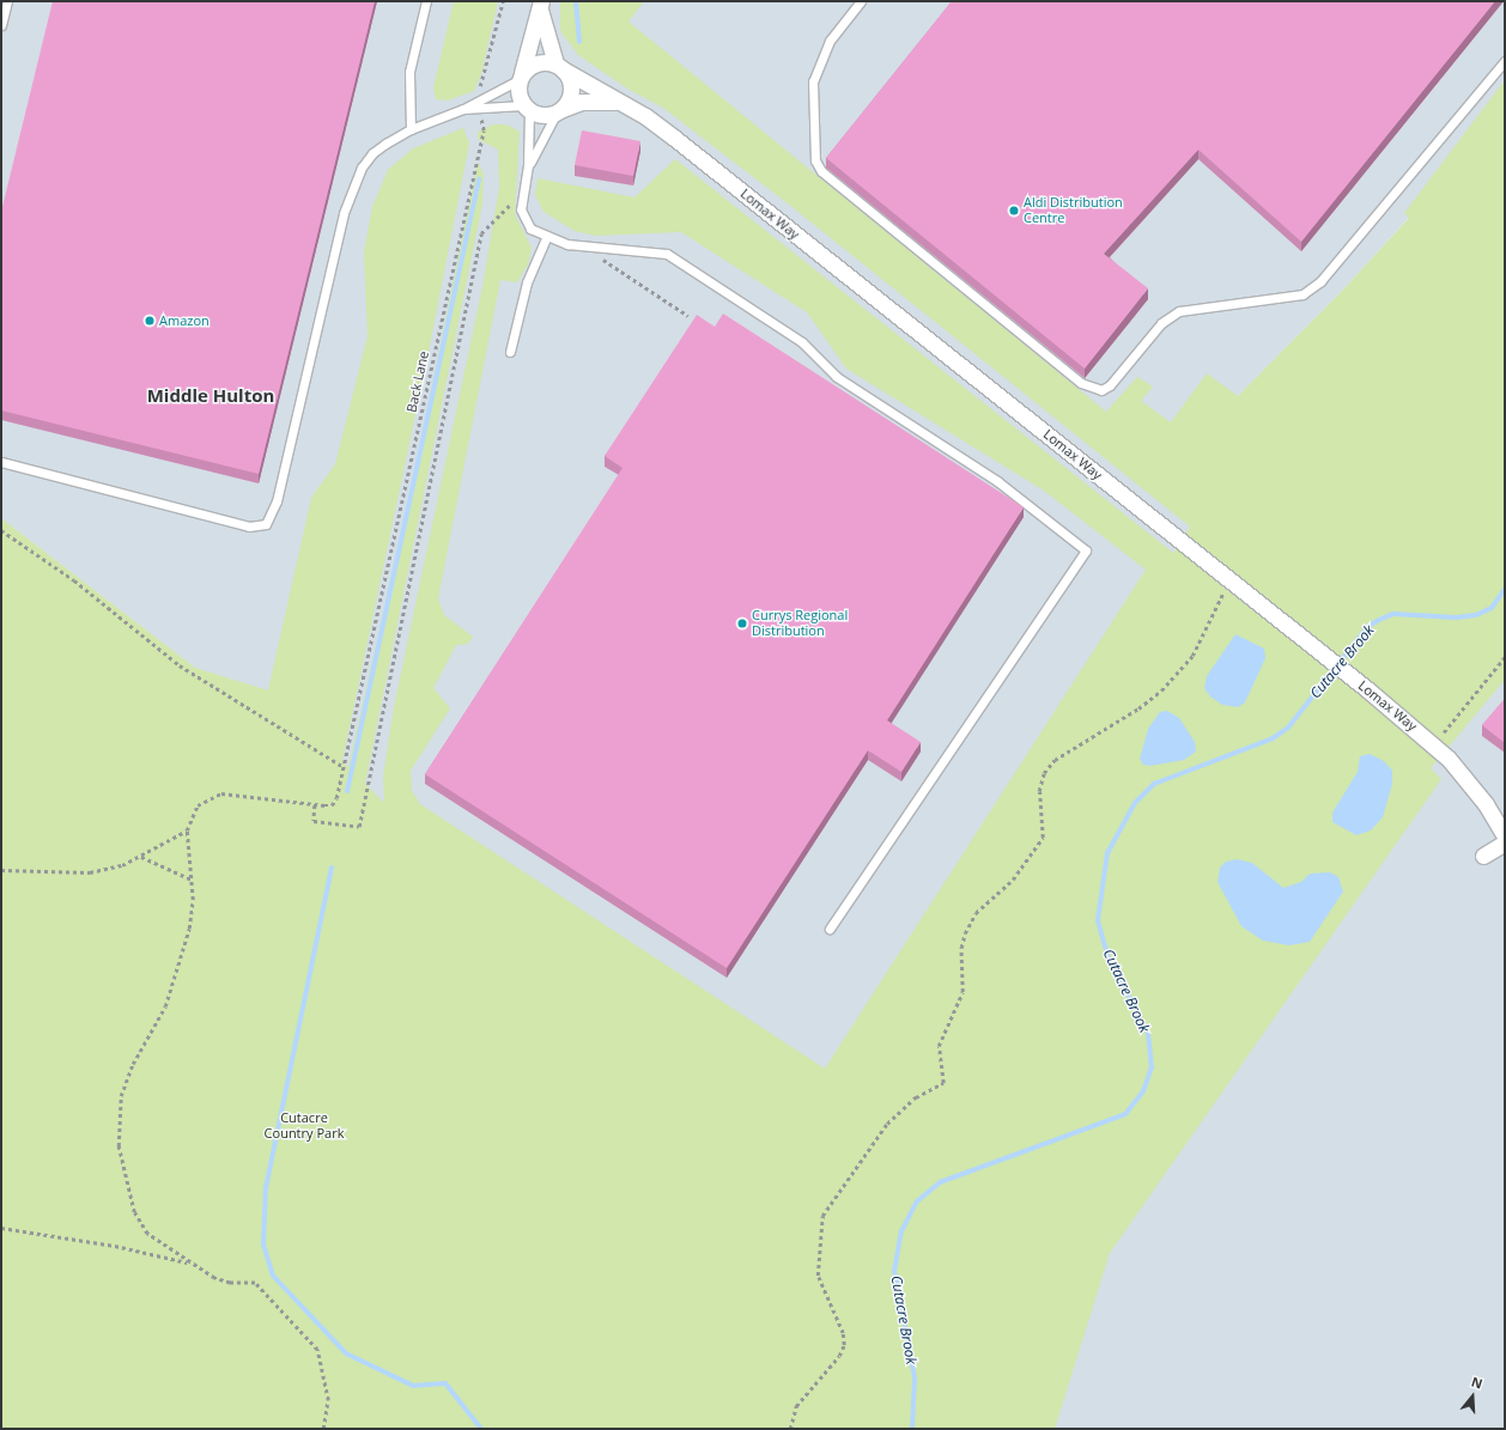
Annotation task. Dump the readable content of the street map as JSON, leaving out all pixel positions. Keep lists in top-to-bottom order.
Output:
{
  "streets": {
    "street": ["Lomax Way"],
    "path": ["Back Lane"]
  },
  "districts": ["Middle Hulton"],
  "water": ["Cutacre Brook"],
  "parks": ["Cutacre Country Park"],
  "places": ["Aldi Distribution Centre", "Amazon", "Currys Regional Distribution"],
  "north": "top"
}
